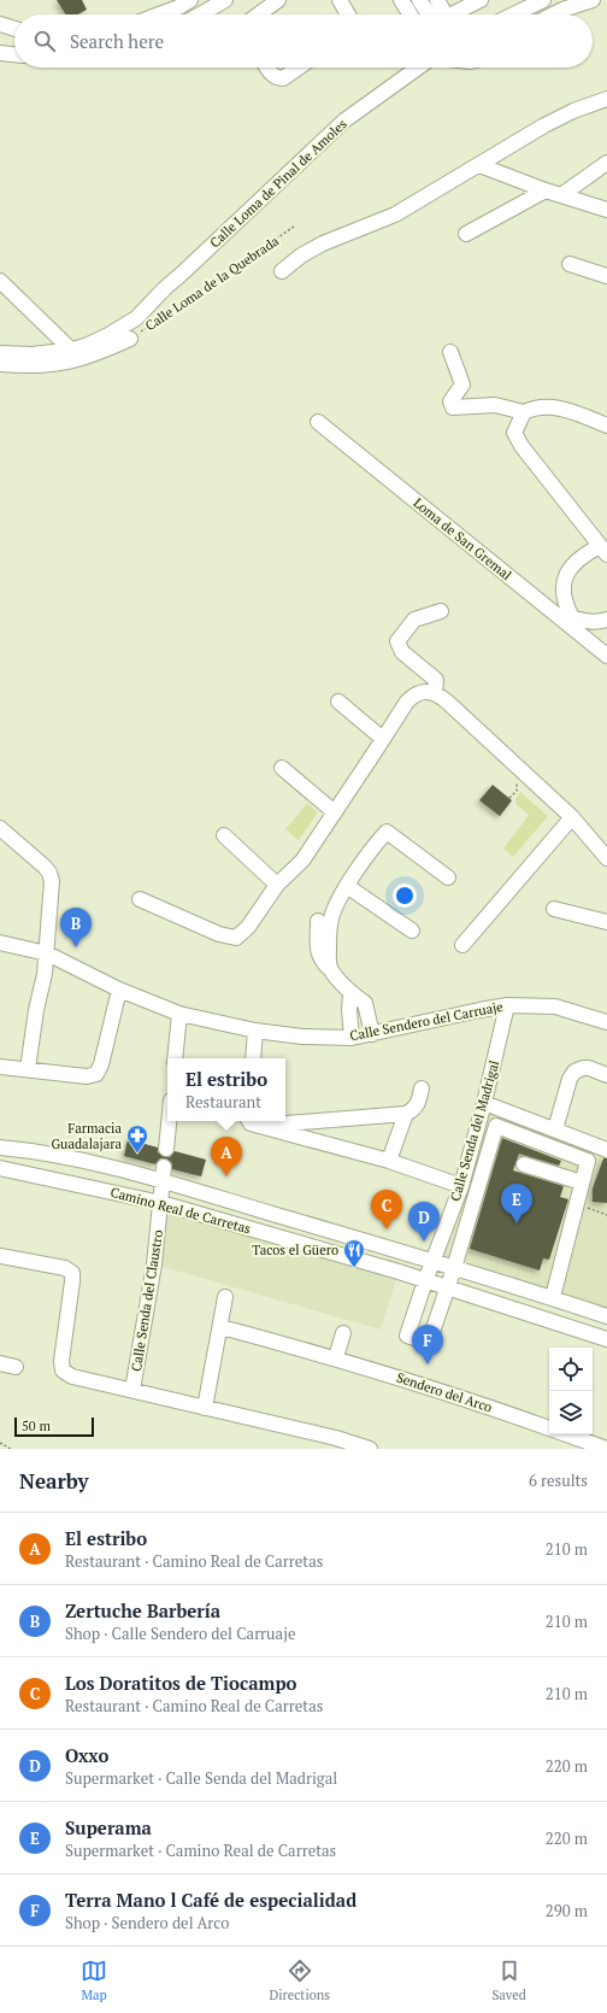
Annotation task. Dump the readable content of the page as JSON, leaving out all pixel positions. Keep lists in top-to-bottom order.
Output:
{
  "streets": {
    "street": [
      "Calle Loma de Pinal de Amoles",
      "Calle Loma de la Quebrada",
      "Loma de San Gremal",
      "Calle Sendero del Carruaje",
      "Calle Senda del Madrigal",
      "Camino Real de Carretas",
      "Calle Senda del Claustro",
      "Sendero del Arco"
    ]
  },
  "crossings": [
    ["Calle Loma de Pinal de Amoles", "Calle Loma de la Quebrada"],
    ["Calle Sendero del Carruaje", "Calle Senda del Madrigal"],
    ["Calle Senda del Madrigal", "Camino Real de Carretas"],
    ["Camino Real de Carretas", "Calle Senda del Claustro"]
  ],
  "places": {
    "pharmacy": ["Farmacia Guadalajara"],
    "restaurant": ["Tacos el Güero"]
  },
  "scale_bar": "50 m",
  "page": {
    "search": "Search here",
    "pins": [
      "B",
      "A",
      "E",
      "C",
      "D",
      "F"
    ],
    "popup": ["El estribo", "Restaurant"],
    "scale": "50 m",
    "heading": ["Nearby", "6 results"],
    "list": [
      {
        "mark": "A",
        "name": "El estribo",
        "note": "Restaurant · Camino Real de Carretas",
        "value": "210 m"
      },
      {
        "mark": "B",
        "name": "Zertuche Barbería",
        "note": "Shop · Calle Sendero del Carruaje",
        "value": "210 m"
      },
      {
        "mark": "C",
        "name": "Los Doratitos de Tiocampo",
        "note": "Restaurant · Camino Real de Carretas",
        "value": "210 m"
      },
      {
        "mark": "D",
        "name": "Oxxo",
        "note": "Supermarket · Calle Senda del Madrigal",
        "value": "220 m"
      },
      {
        "mark": "E",
        "name": "Superama",
        "note": "Supermarket · Camino Real de Carretas",
        "value": "220 m"
      },
      {
        "mark": "F",
        "name": "Terra Mano l Café de especialidad",
        "note": "Shop · Sendero del Arco",
        "value": "290 m"
      }
    ],
    "nav": ["Map", "Directions", "Saved"]
  }
}
